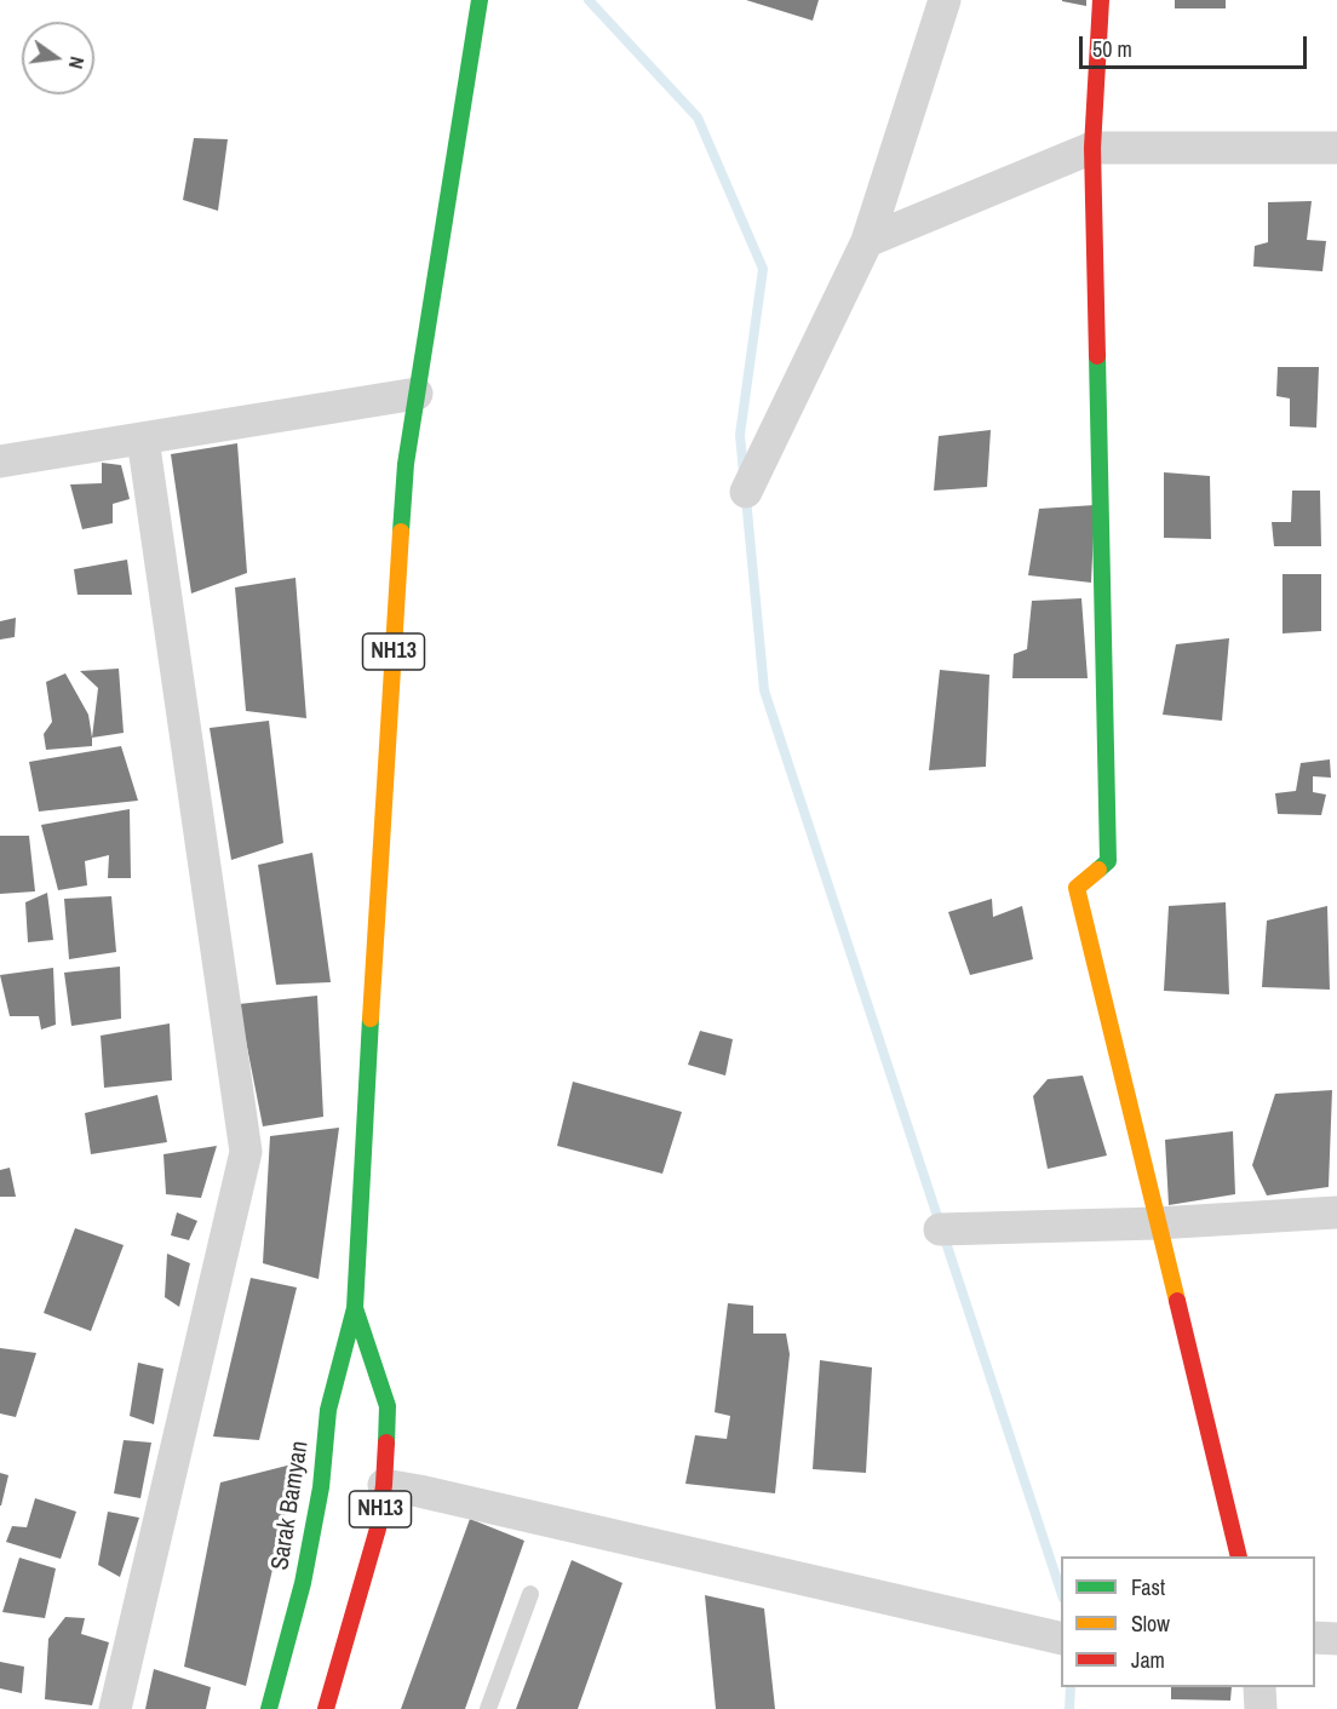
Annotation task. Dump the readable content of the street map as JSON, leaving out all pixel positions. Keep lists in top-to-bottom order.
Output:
{
  "streets": {
    "main road": ["NH13", "Sarak Bamyan"]
  },
  "crossings": [
    ["NH13", "Sarak Bamyan"]
  ],
  "legend": ["Fast", "Slow", "Jam"],
  "scale_bar": "50 m",
  "north": "right"
}
